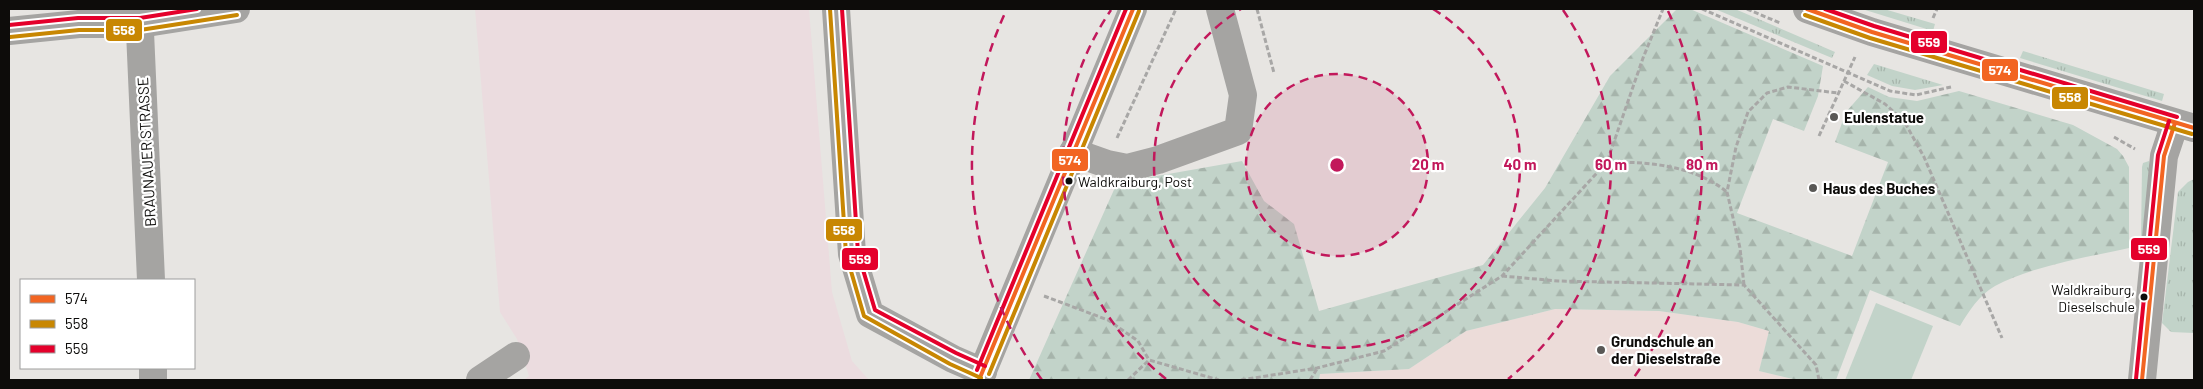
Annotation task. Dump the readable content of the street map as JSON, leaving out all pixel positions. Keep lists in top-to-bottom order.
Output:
{
  "streets": {
    "street": ["BRAUNAUER STRASSE"]
  },
  "places": [
    "Eulenstatue",
    "Waldkraiburg, Post",
    "Haus des Buches",
    "Waldkraiburg, Dieselschule",
    "Grundschule an der Dieselstraße"
  ],
  "lines": ["transit line 574", "transit line 558", "transit line 559"],
  "legend": ["574", "558", "559"],
  "rings": [
    "20 m",
    "40 m",
    "60 m",
    "80 m"
  ]
}
